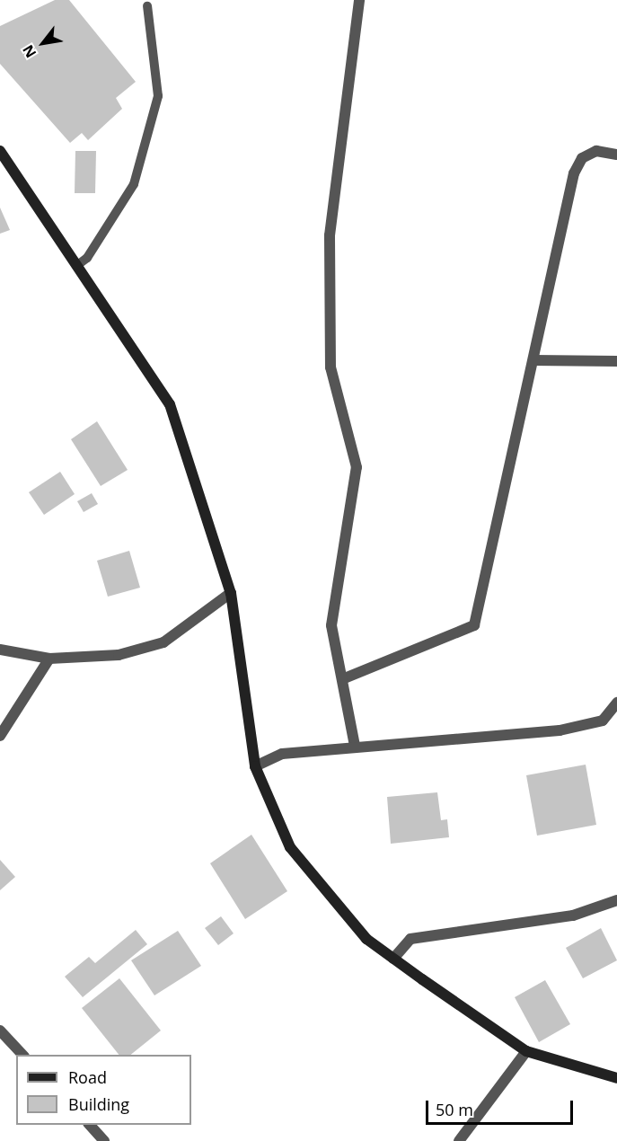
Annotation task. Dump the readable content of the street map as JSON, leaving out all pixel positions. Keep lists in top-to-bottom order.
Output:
{
  "legend": ["Road", "Building"],
  "scale_bar": "50 m",
  "north": "bottom left"
}
